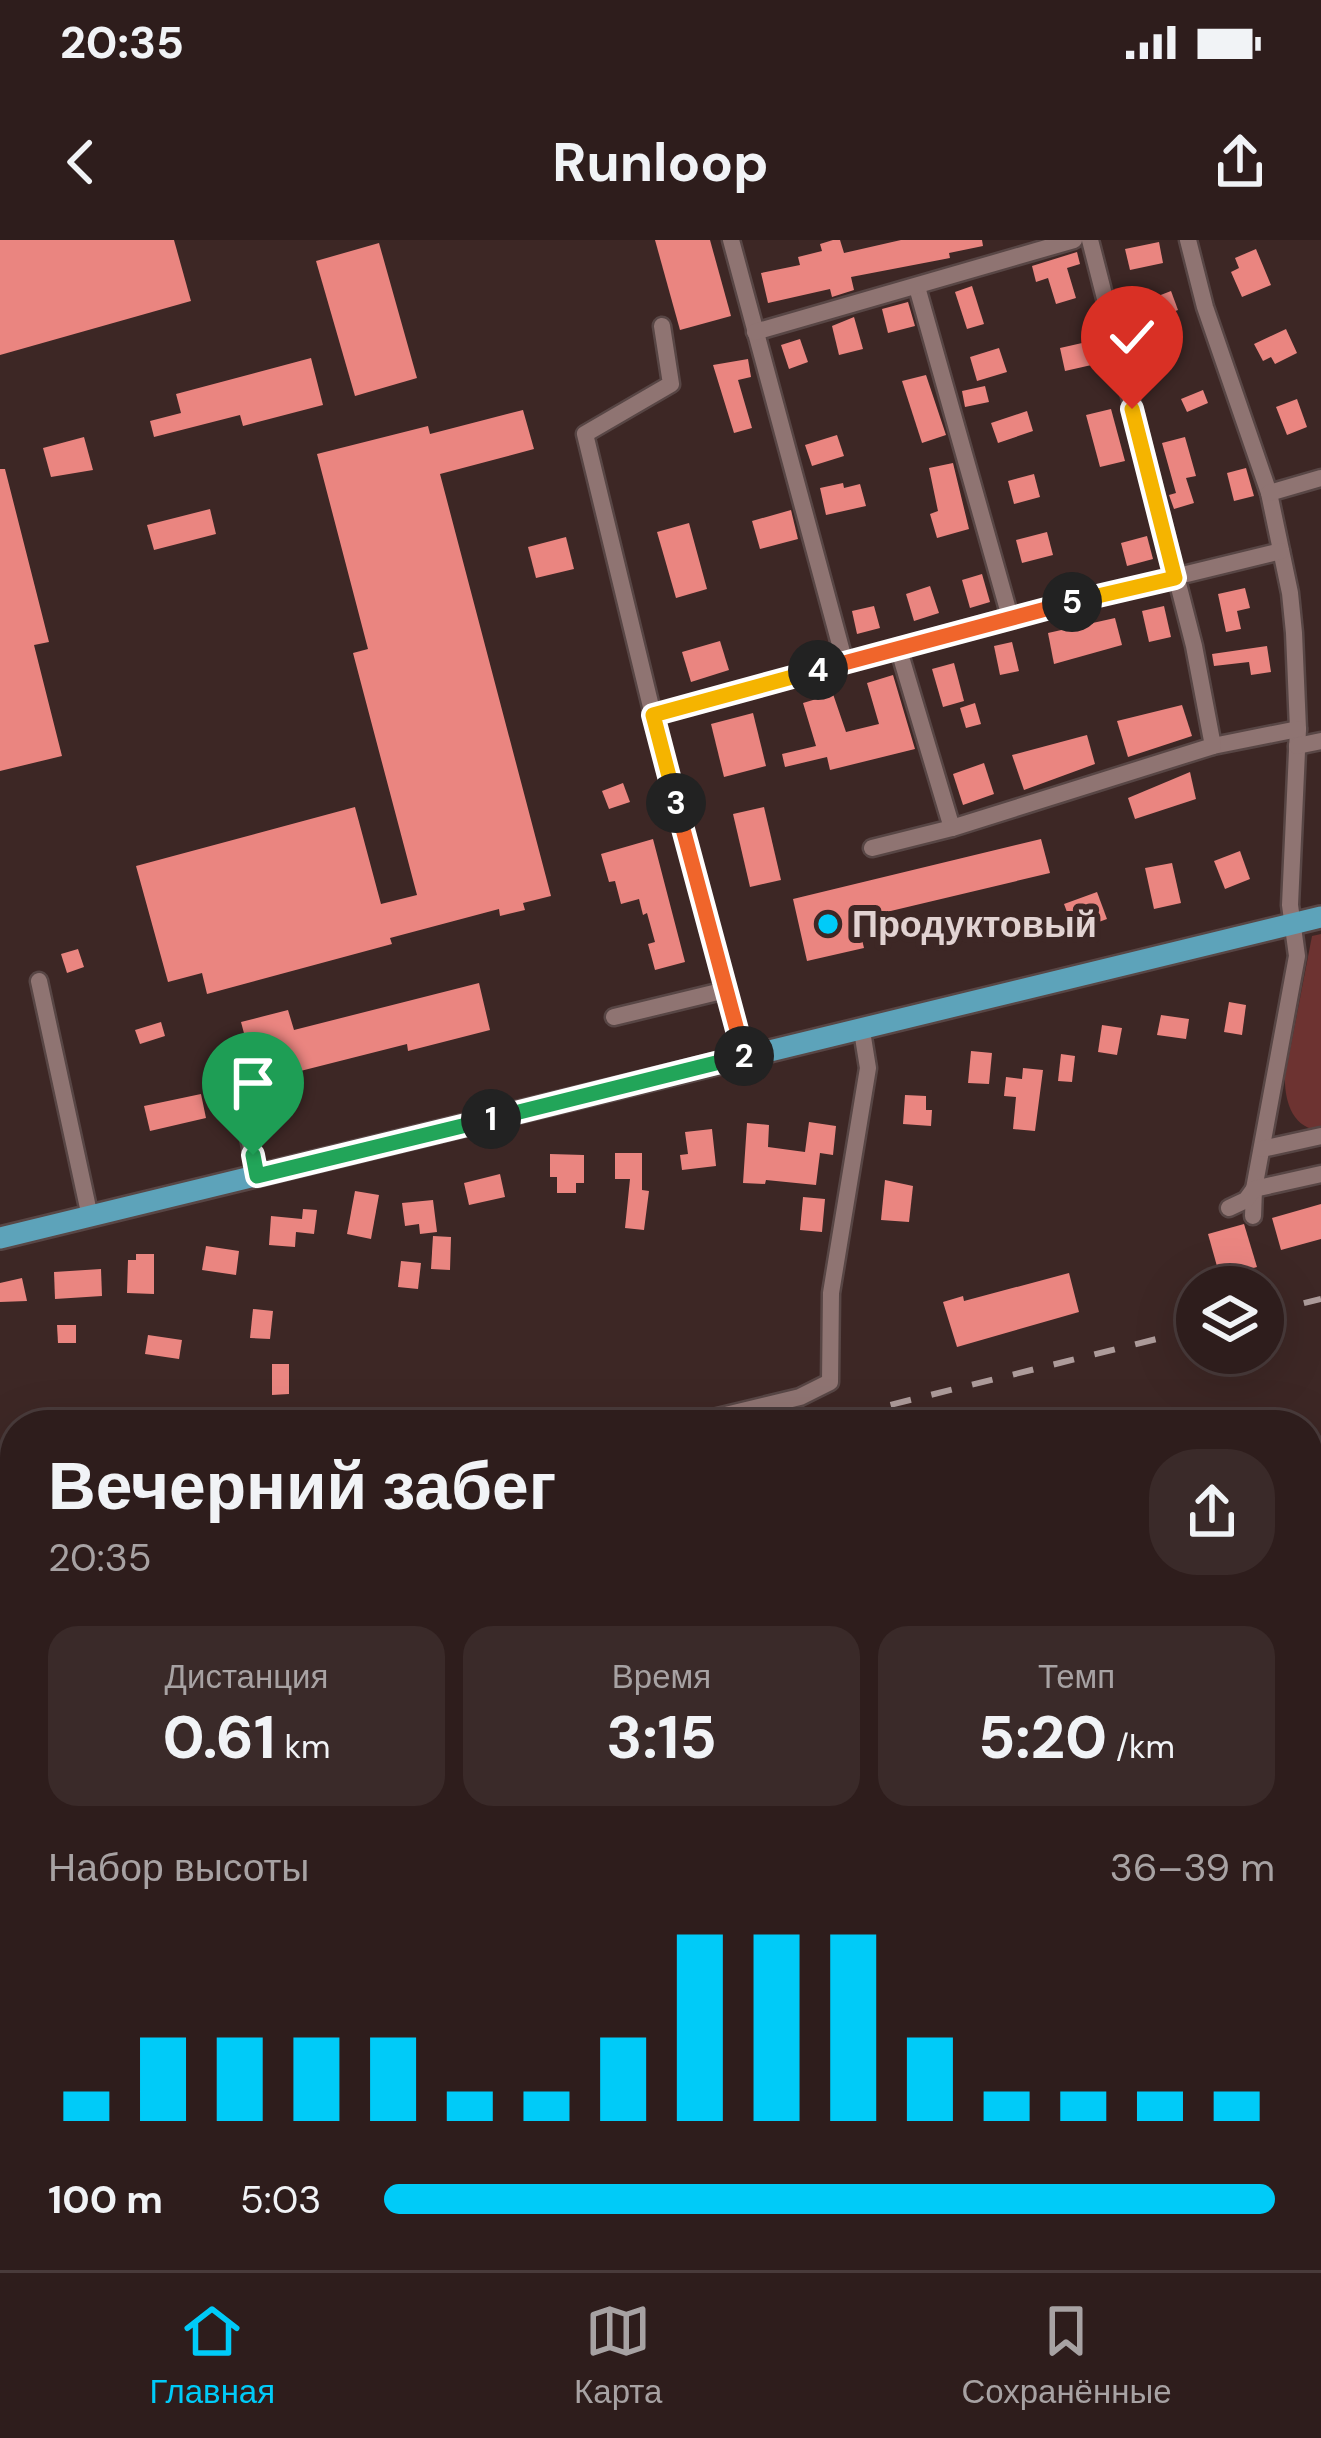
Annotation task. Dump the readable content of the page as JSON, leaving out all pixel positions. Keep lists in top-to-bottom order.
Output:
{
  "places": ["Продуктовый"],
  "page": {
    "status": "20:35",
    "header": "Runloop",
    "pins": [
      "5",
      "4",
      "3",
      "2",
      "1"
    ],
    "heading": ["Вечерний забег", "20:35"],
    "stats": [
      ["Дистанция", "0.61 km"],
      ["Время", "3:15"],
      ["Темп", "5:20 /km"]
    ],
    "chart": ["Набор высоты", "36–39 m"],
    "list": [
      {
        "name": "100 m",
        "note": "5:03"
      }
    ],
    "tabs": ["Главная", "Карта", "Сохранённые"]
  }
}
